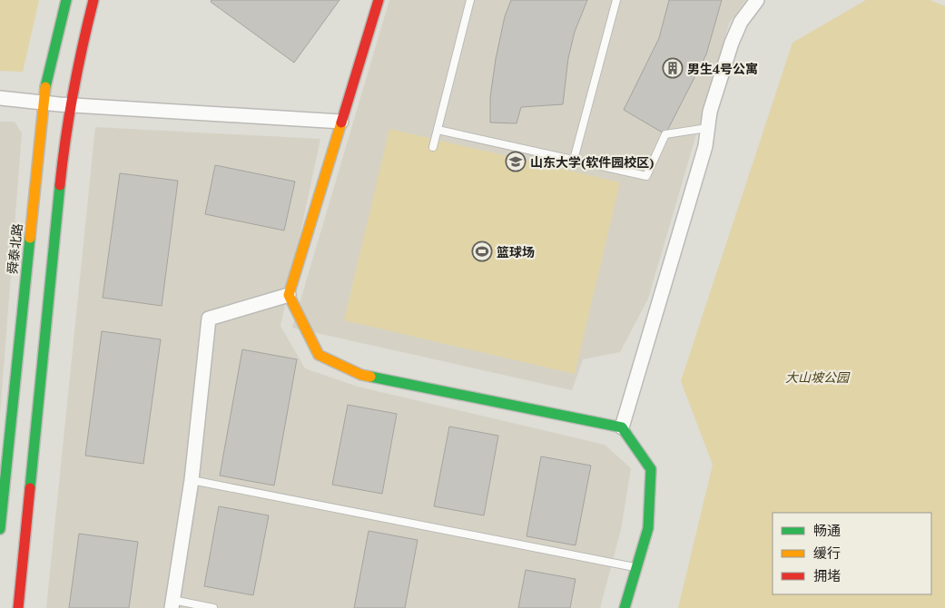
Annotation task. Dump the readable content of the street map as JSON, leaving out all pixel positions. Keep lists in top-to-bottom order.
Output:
{
  "streets": {
    "main road": ["舜泰北路"]
  },
  "parks": ["大山坡公园"],
  "places": {
    "building": ["男生4号公寓"],
    "school or university": ["山东大学(软件园校区)"],
    "sports": ["篮球场"]
  },
  "legend": ["畅通", "缓行", "拥堵"]
}
